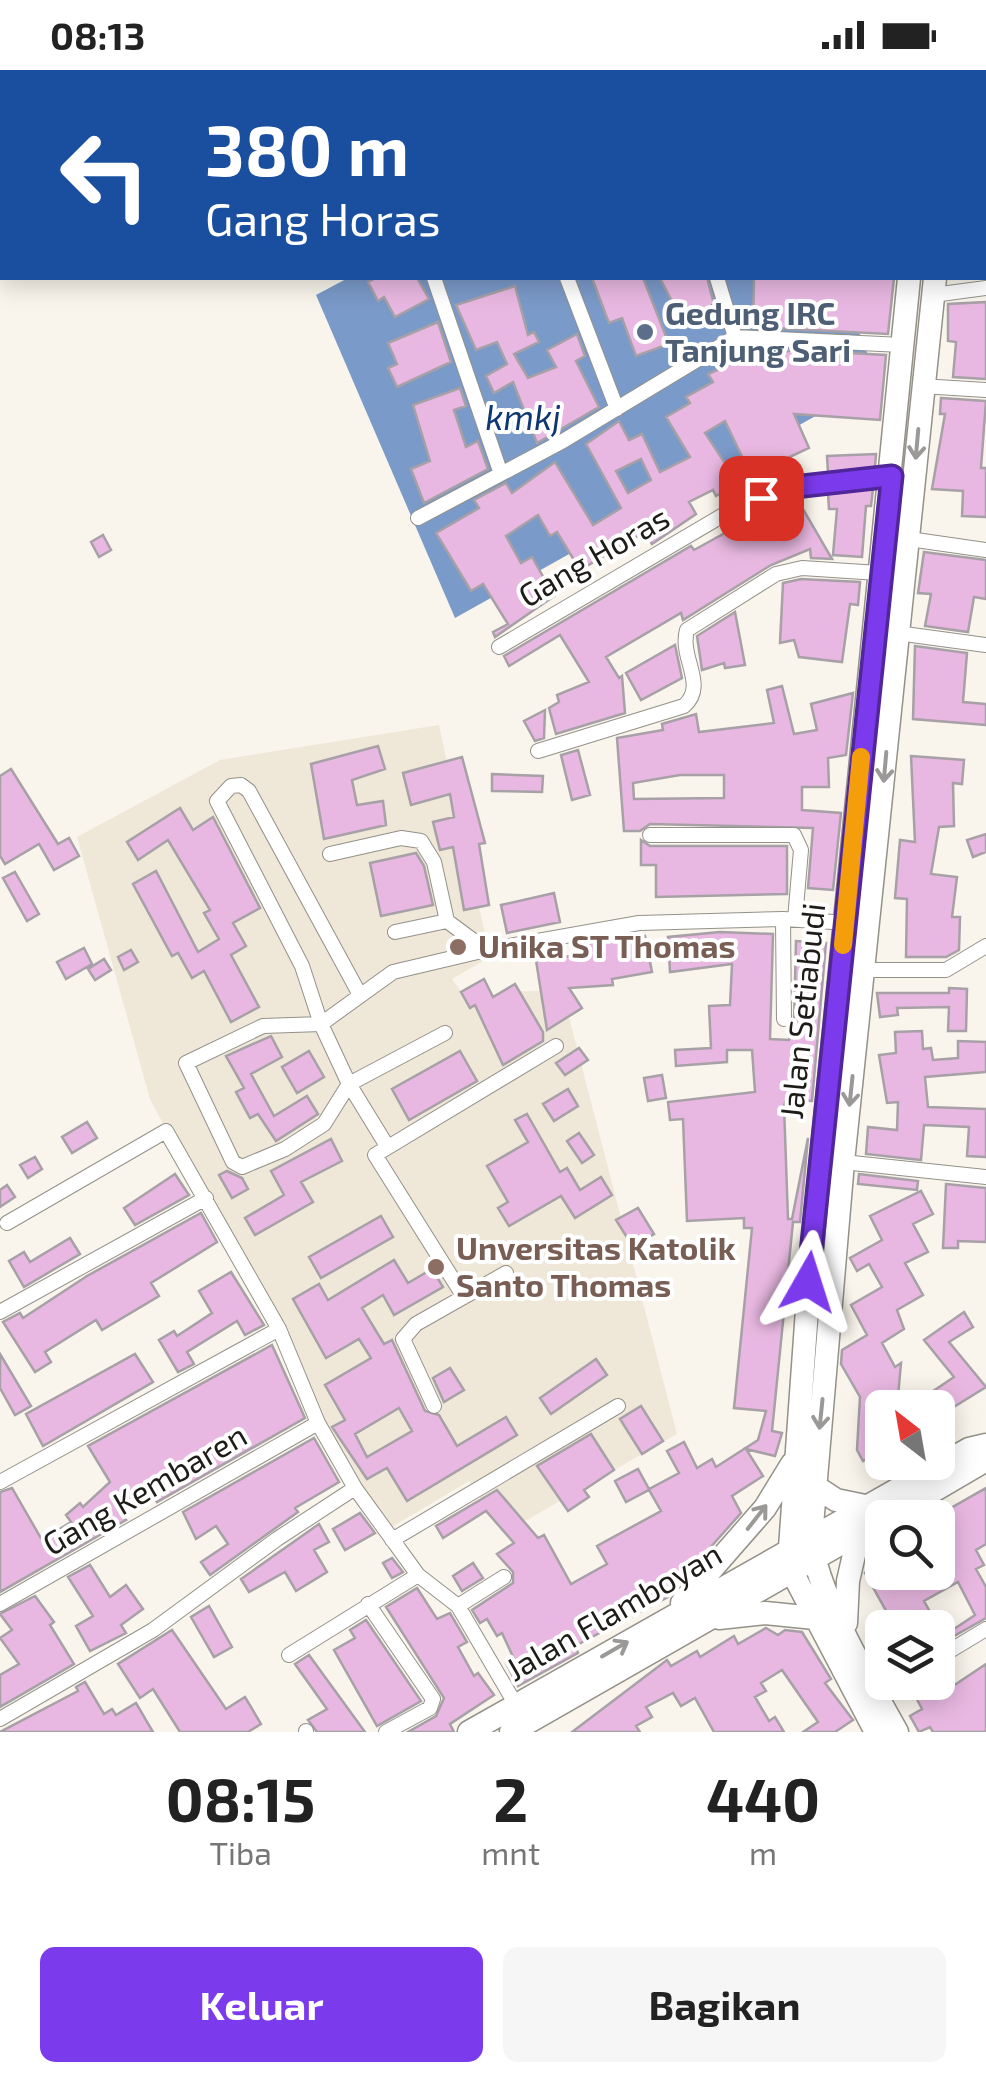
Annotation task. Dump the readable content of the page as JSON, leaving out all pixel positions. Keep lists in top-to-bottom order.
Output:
{
  "streets": {
    "main road": ["Jalan Setiabudi", "Jalan Flamboyan"],
    "street": ["Gang Horas", "Gang Kembaren"]
  },
  "crossings": [
    ["Gang Horas", "Jalan Setiabudi"],
    ["Jalan Setiabudi", "Jalan Flamboyan"]
  ],
  "water": ["kmkj"],
  "places": ["Gedung IRC Tanjung Sari", "Unika ST Thomas", "Unversitas Katolik Santo Thomas"],
  "north": "top left",
  "page": {
    "status": "08:13",
    "turn": ["380 m", "Gang Horas"],
    "eta": [
      "08:15",
      "Tiba",
      "2",
      "mnt",
      "440",
      "m"
    ],
    "buttons": ["Keluar", "Bagikan"]
  }
}
